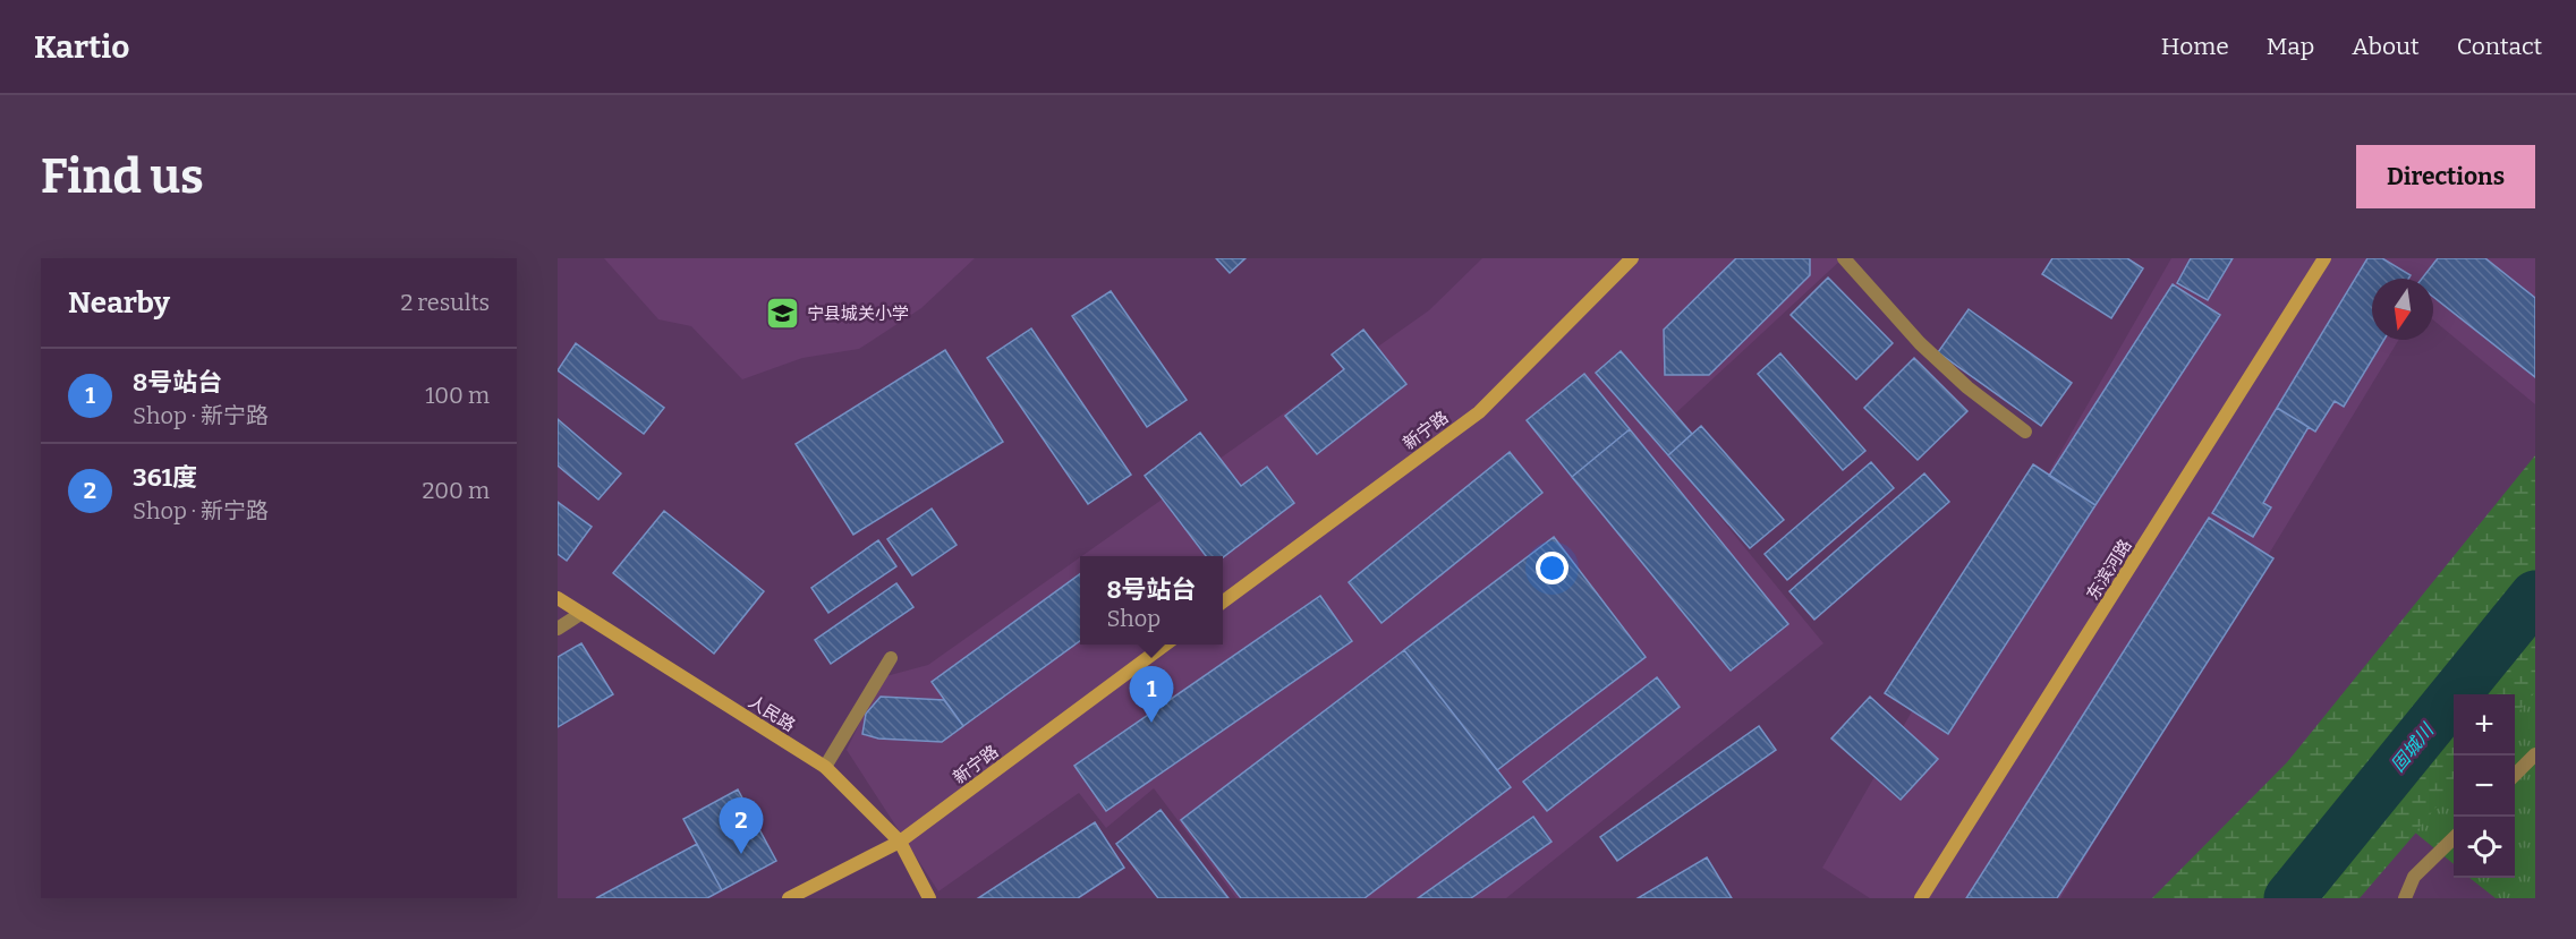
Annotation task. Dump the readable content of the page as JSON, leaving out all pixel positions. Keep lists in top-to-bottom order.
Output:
{
  "streets": {
    "main road": ["新宁路", "东滨河路", "人民路"]
  },
  "crossings": [
    ["新宁路", "人民路"]
  ],
  "water": ["固城川"],
  "places": {
    "school or university": ["宁县城关小学"]
  },
  "north": "bottom",
  "page": {
    "header": "Kartio",
    "nav": [
      "Home",
      "Map",
      "About",
      "Contact"
    ],
    "buttons": "Directions",
    "title": "Find us",
    "heading": ["Nearby", "2 results"],
    "list": [
      {
        "mark": "1",
        "name": "8号站台",
        "note": "Shop · 新宁路",
        "value": "100 m"
      },
      {
        "mark": "2",
        "name": "361度",
        "note": "Shop · 新宁路",
        "value": "200 m"
      }
    ],
    "popup": ["8号站台", "Shop"],
    "pins": ["1", "2"],
    "map_buttons": ["+", "−"]
  }
}
